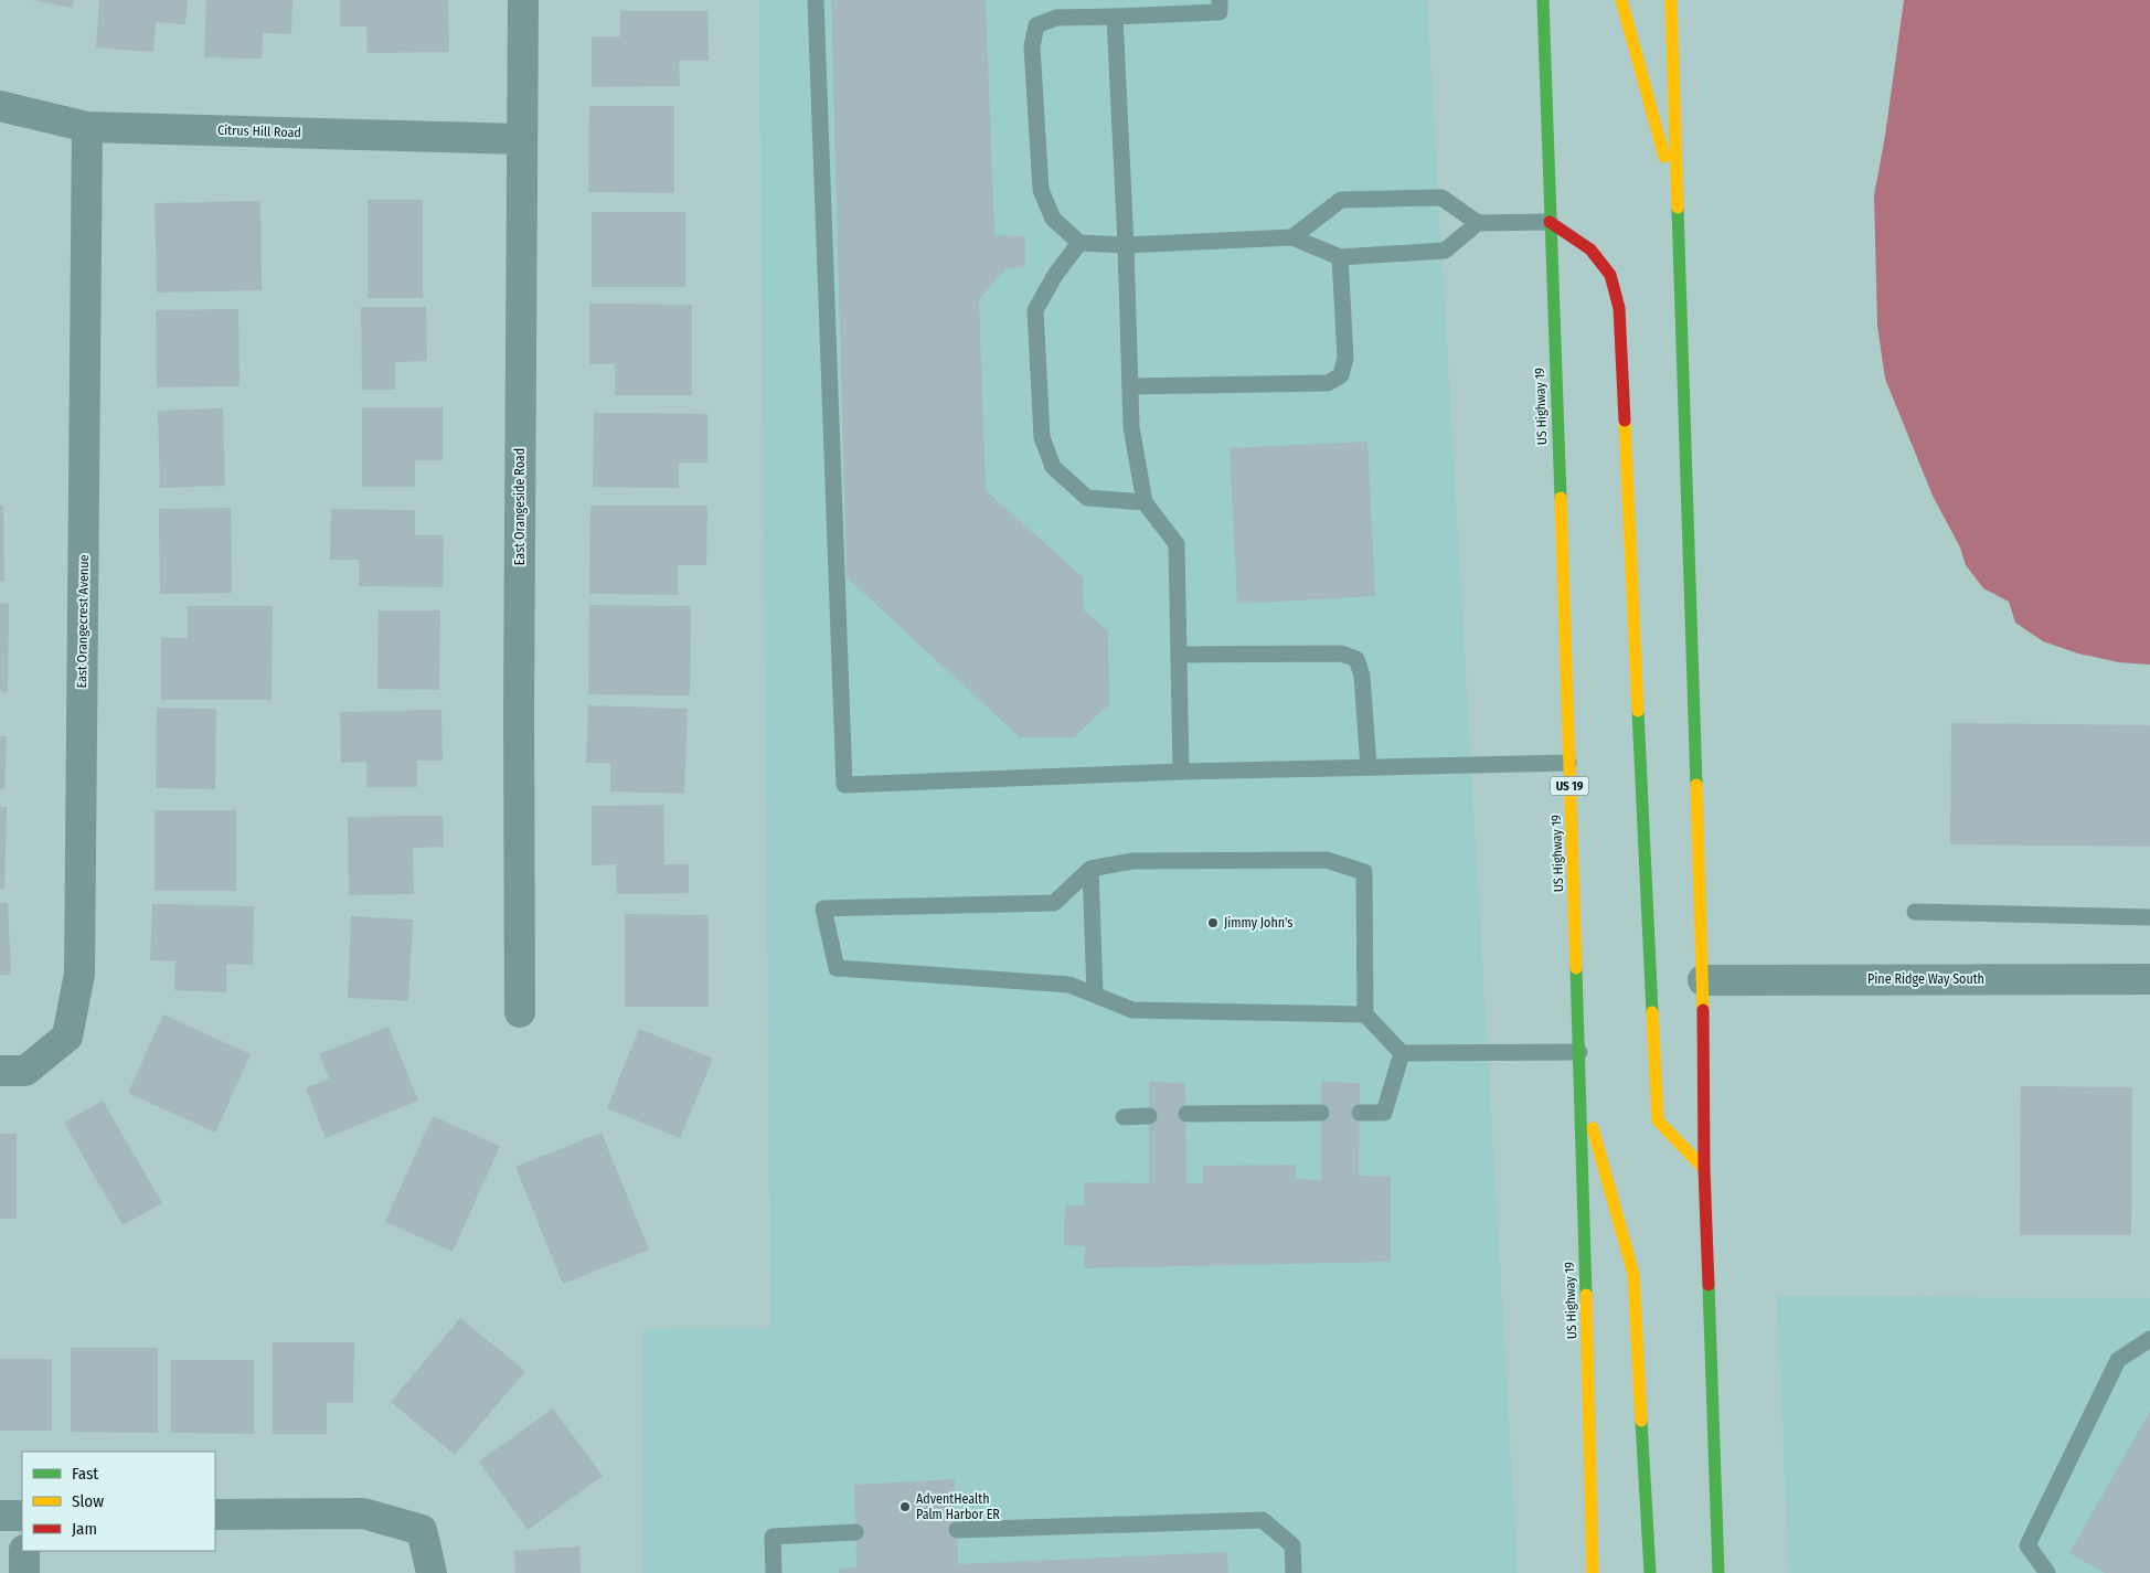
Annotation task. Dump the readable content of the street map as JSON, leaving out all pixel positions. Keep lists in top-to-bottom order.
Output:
{
  "streets": {
    "highway": ["US Highway 19", "US 19"],
    "street": [
      "Citrus Hill Road",
      "East Orangeside Road",
      "East Orangecrest Avenue",
      "Pine Ridge Way South"
    ]
  },
  "crossings": [
    ["Citrus Hill Road", "East Orangeside Road"],
    ["Citrus Hill Road", "East Orangecrest Avenue"]
  ],
  "places": ["Jimmy John's", "AdventHealth Palm Harbor ER"],
  "legend": ["Fast", "Slow", "Jam"]
}
